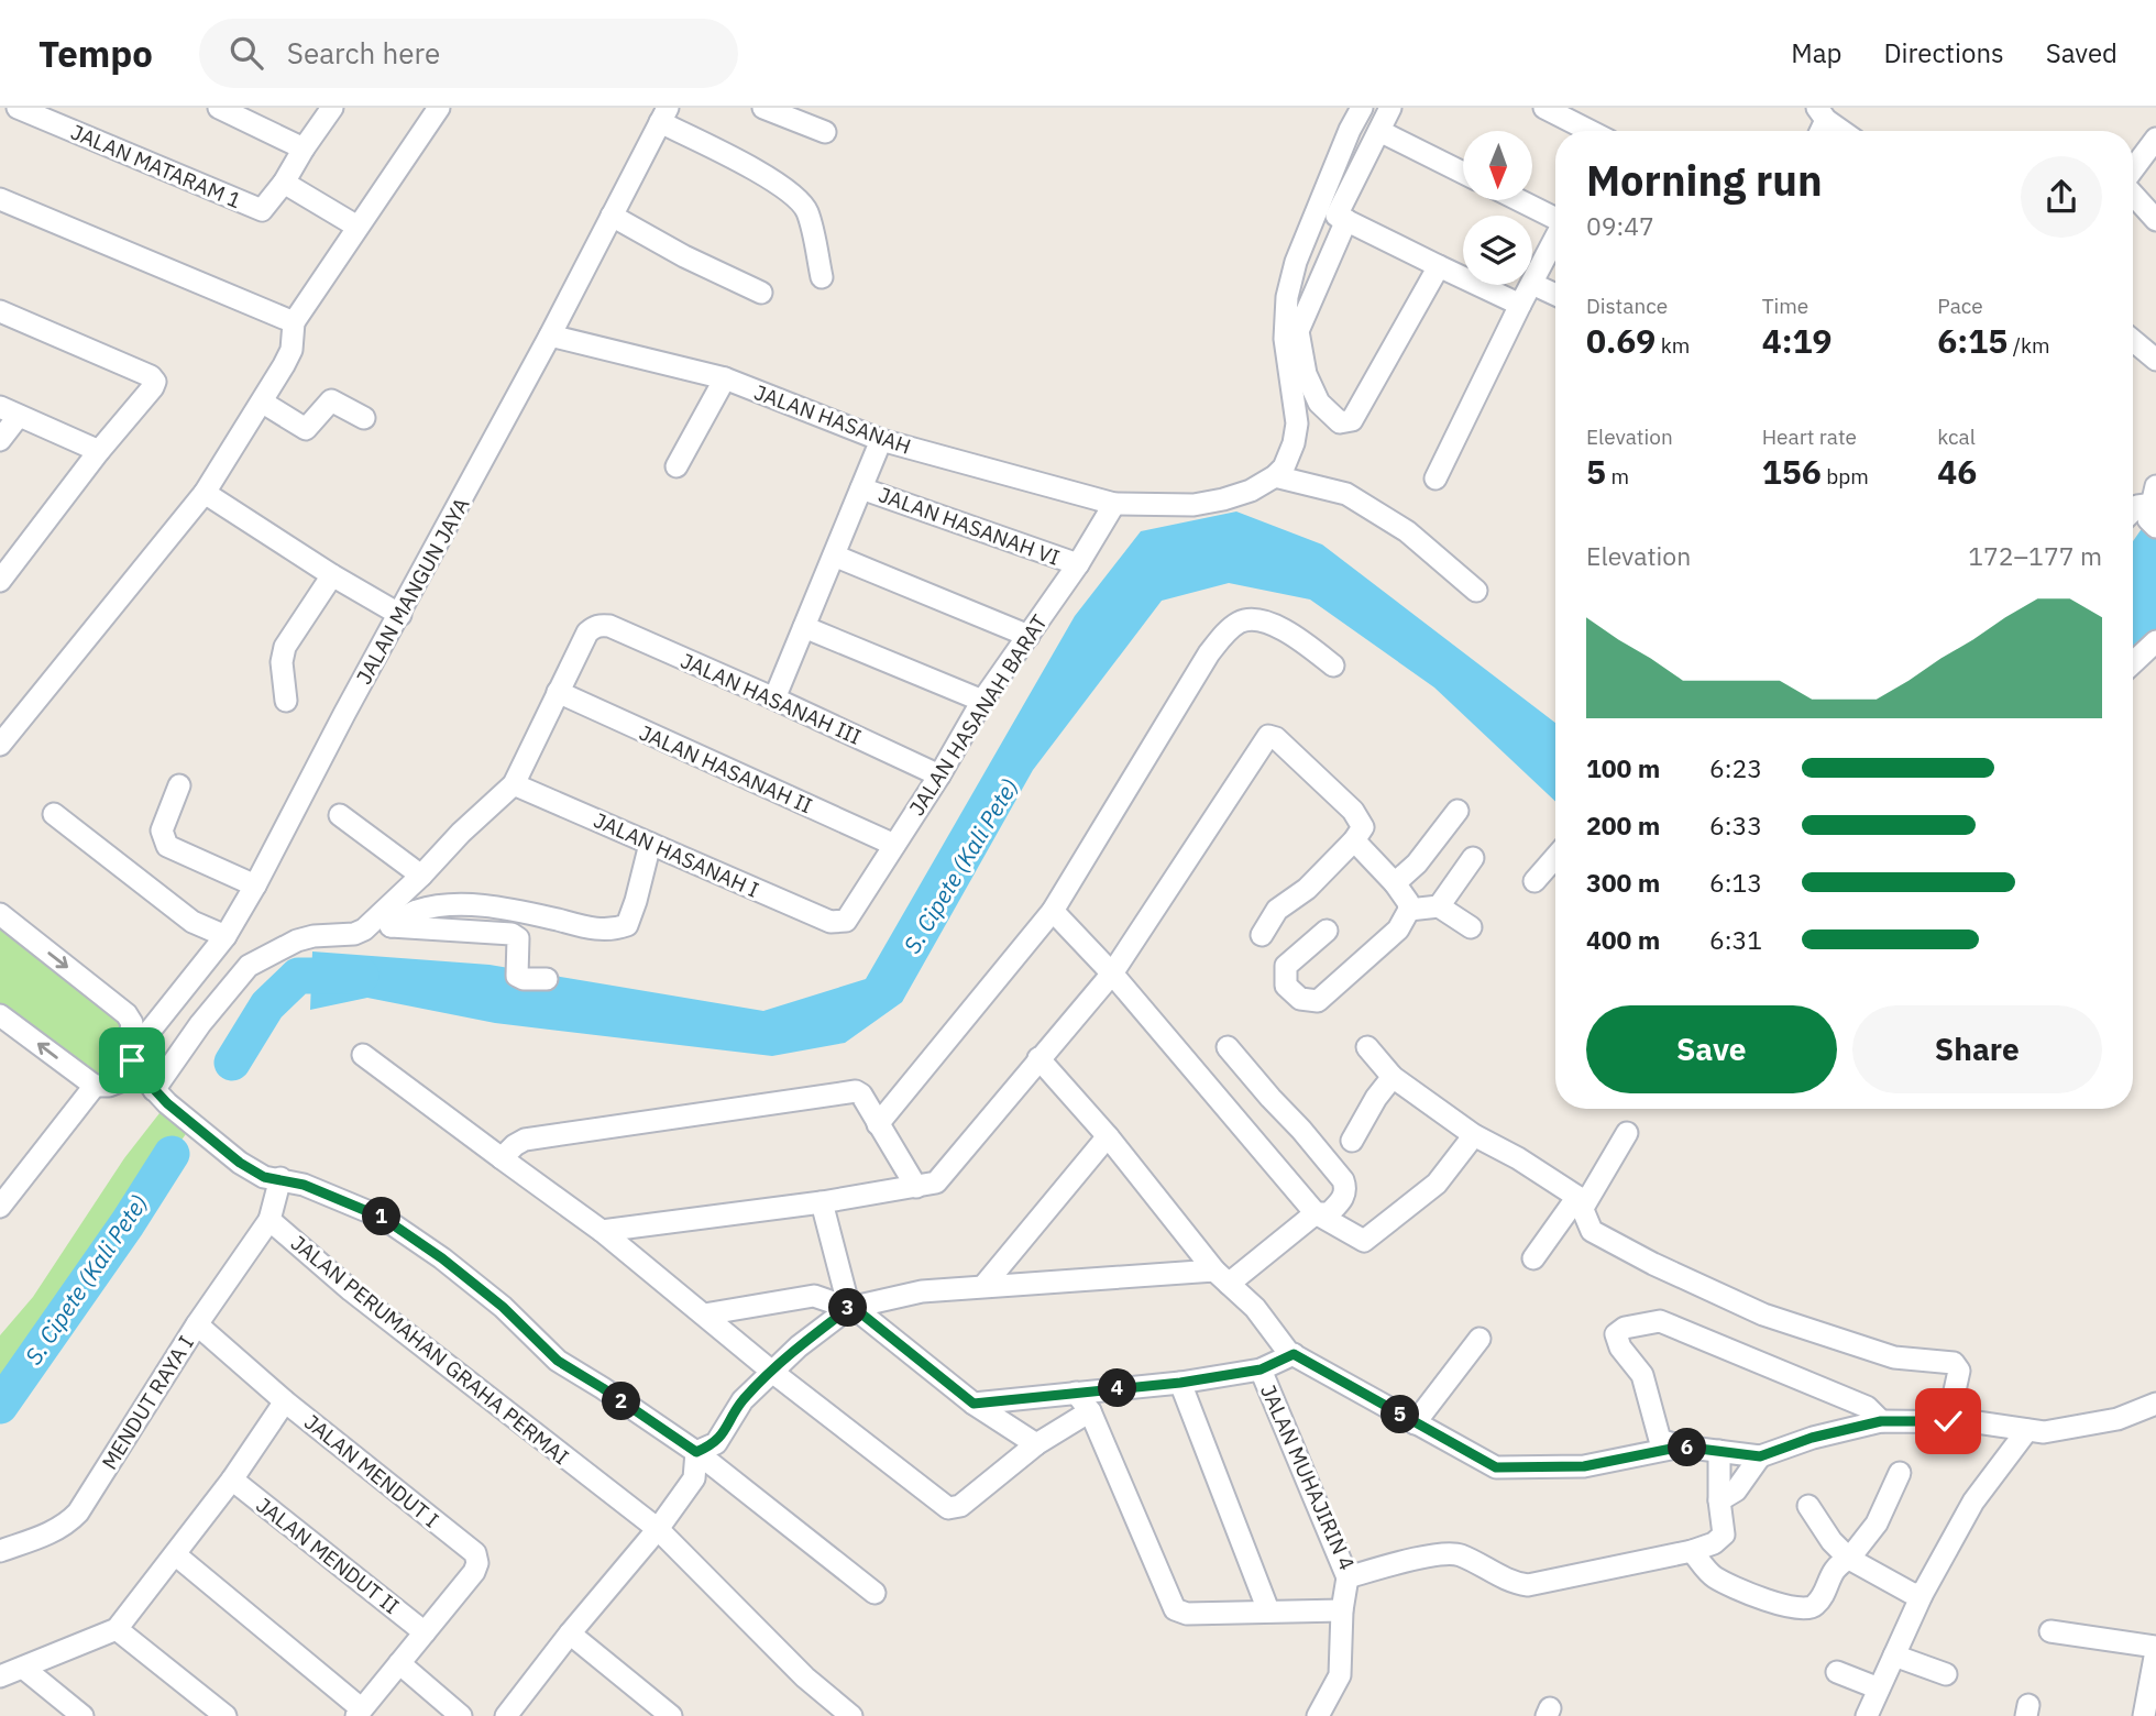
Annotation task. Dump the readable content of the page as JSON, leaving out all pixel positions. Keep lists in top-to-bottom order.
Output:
{
  "streets": {
    "street": [
      "JALAN MATARAM 1",
      "JALAN HASANAH",
      "JALAN HASANAH VI",
      "JALAN MANGUN JAYA",
      "JALAN HASANAH III",
      "JALAN HASANAH BARAT",
      "JALAN HASANAH II",
      "JALAN HASANAH I",
      "JALAN PERUMAHAN GRAHA PERMAI",
      "MENDUT RAYA I",
      "JALAN MENDUT I",
      "JALAN MUHAJIRIN 4",
      "JALAN MENDUT II"
    ]
  },
  "crossings": [
    ["JALAN HASANAH", "JALAN MANGUN JAYA"],
    ["JALAN HASANAH", "JALAN HASANAH BARAT"],
    ["JALAN HASANAH VI", "JALAN HASANAH BARAT"],
    ["JALAN HASANAH III", "JALAN HASANAH BARAT"],
    ["JALAN HASANAH III", "JALAN HASANAH II"],
    ["JALAN HASANAH BARAT", "JALAN HASANAH II"],
    ["JALAN HASANAH BARAT", "JALAN HASANAH I"],
    ["JALAN PERUMAHAN GRAHA PERMAI", "MENDUT RAYA I"],
    ["MENDUT RAYA I", "JALAN MENDUT I"],
    ["JALAN MENDUT I", "JALAN MENDUT II"]
  ],
  "water": ["S. Cipete (Kali Pete)"],
  "north": "bottom",
  "page": {
    "header": "Tempo",
    "search": "Search here",
    "nav": ["Map", "Directions", "Saved"],
    "heading": ["Morning run", "09:47"],
    "stats": [
      ["Distance", "0.69 km"],
      ["Time", "4:19"],
      ["Pace", "6:15 /km"],
      ["Elevation", "5 m"],
      ["Heart rate", "156 bpm"],
      ["kcal", "46"]
    ],
    "chart": ["Elevation", "172–177 m"],
    "list": [
      {
        "name": "100 m",
        "note": "6:23"
      },
      {
        "name": "200 m",
        "note": "6:33"
      },
      {
        "name": "300 m",
        "note": "6:13"
      },
      {
        "name": "400 m",
        "note": "6:31"
      }
    ],
    "buttons": ["Save", "Share"],
    "pins": [
      "1",
      "3",
      "4",
      "2",
      "5",
      "6"
    ]
  }
}
